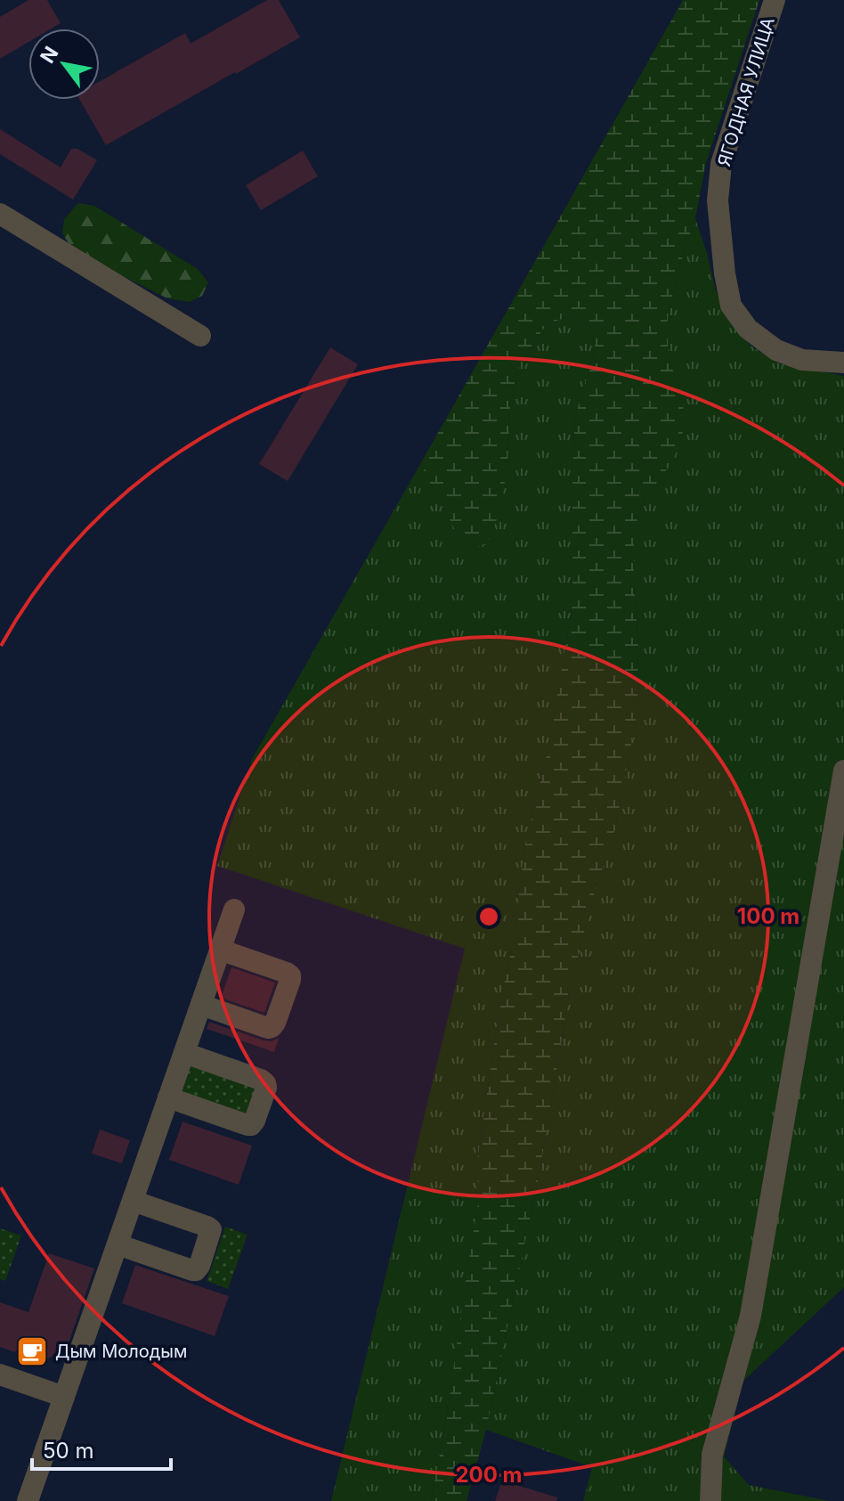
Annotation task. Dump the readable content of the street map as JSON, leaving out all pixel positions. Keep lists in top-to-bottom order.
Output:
{
  "streets": {
    "lane": ["ЯГОДНАЯ УЛИЦА"]
  },
  "places": {
    "cafe": ["Дым Молодым"]
  },
  "scale_bar": "50 m",
  "north": "top left",
  "rings": ["100 m", "200 m"]
}
